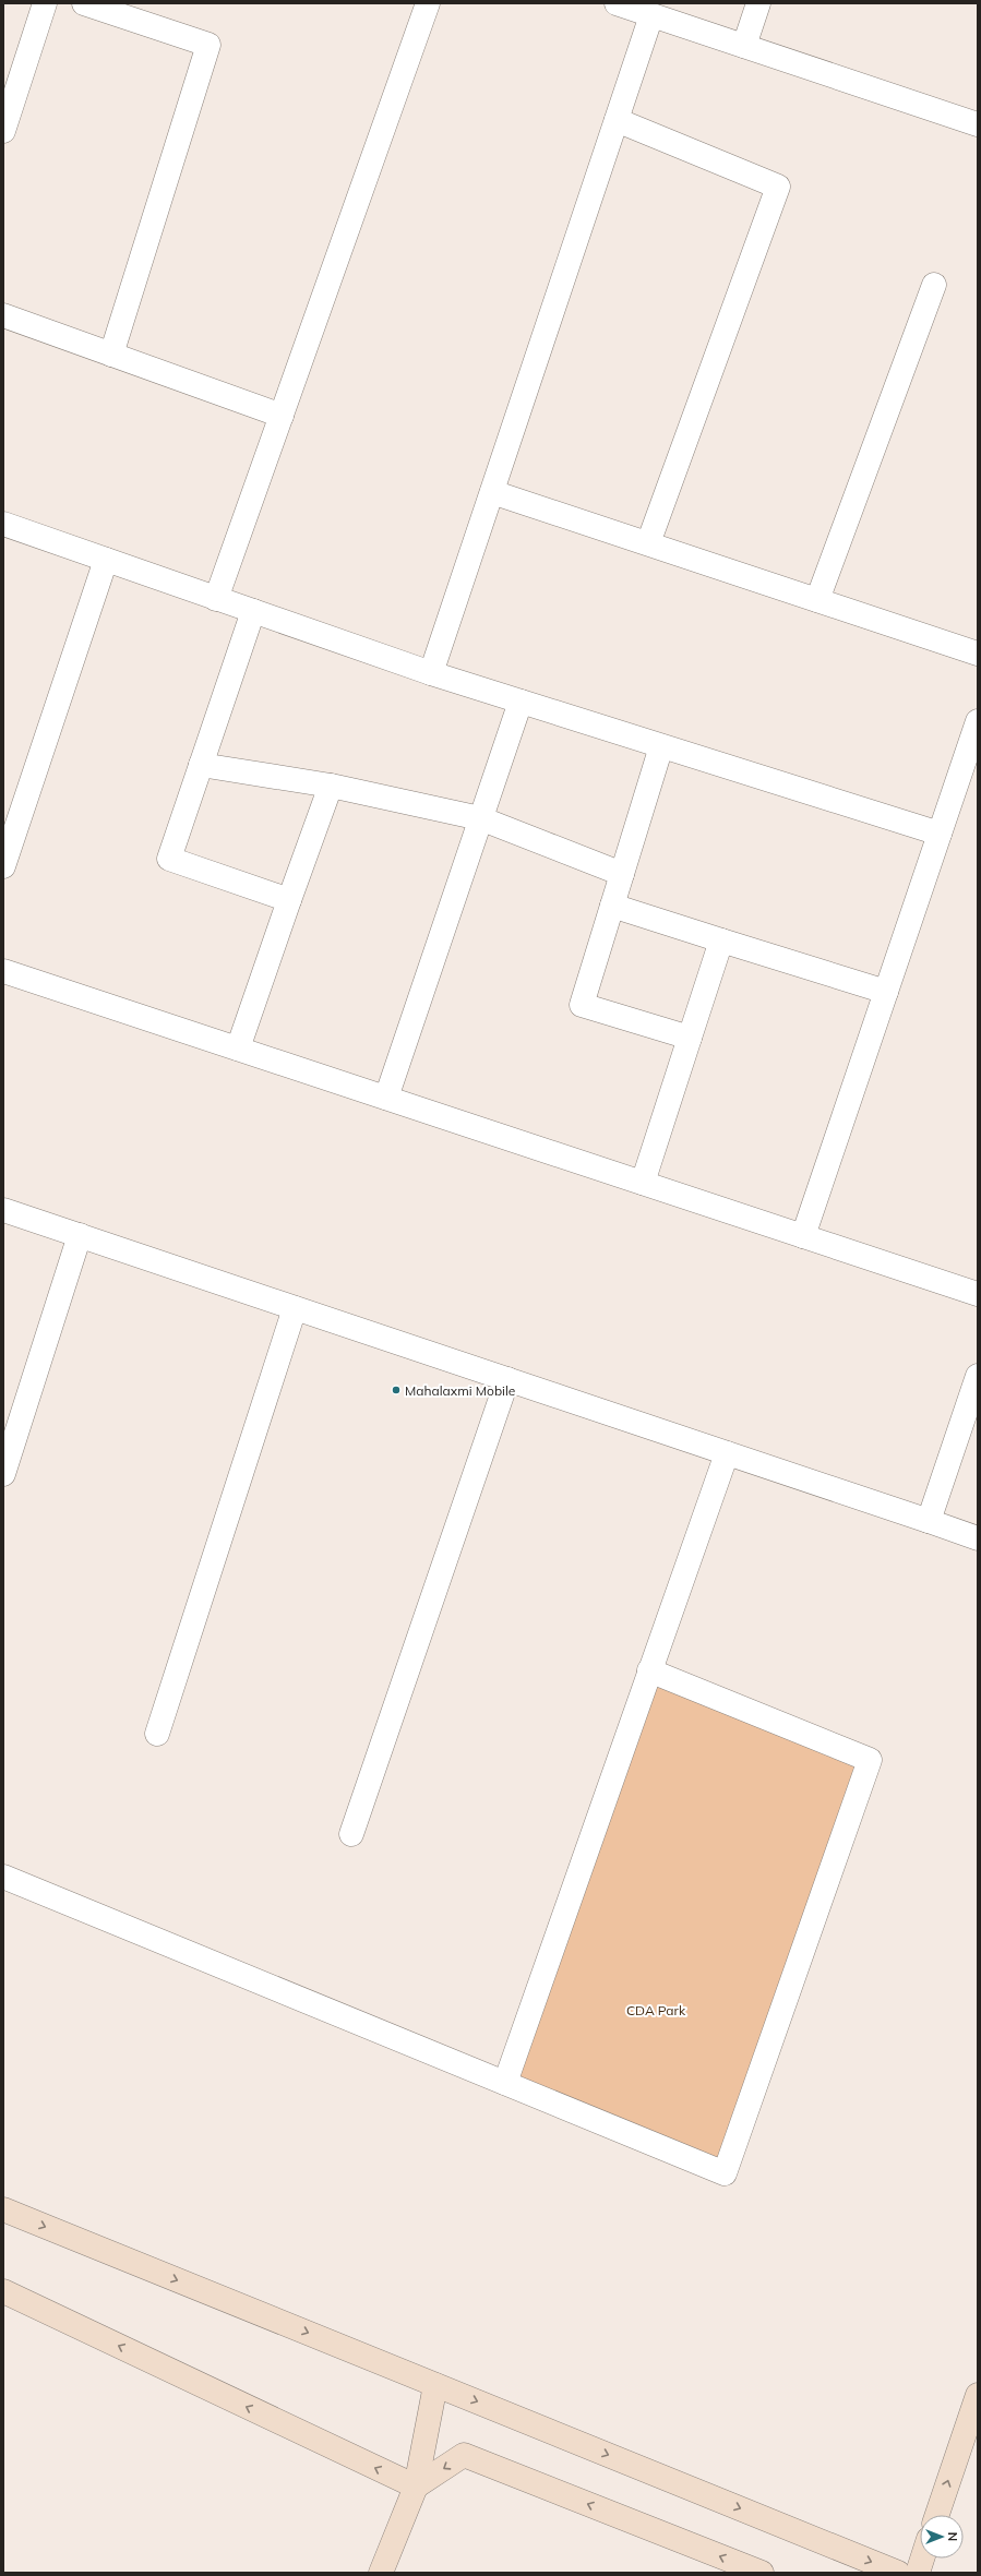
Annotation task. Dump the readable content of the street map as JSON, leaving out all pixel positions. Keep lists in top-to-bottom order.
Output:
{
  "parks": ["CDA Park"],
  "places": ["Mahalaxmi Mobile"],
  "north": "right"
}
